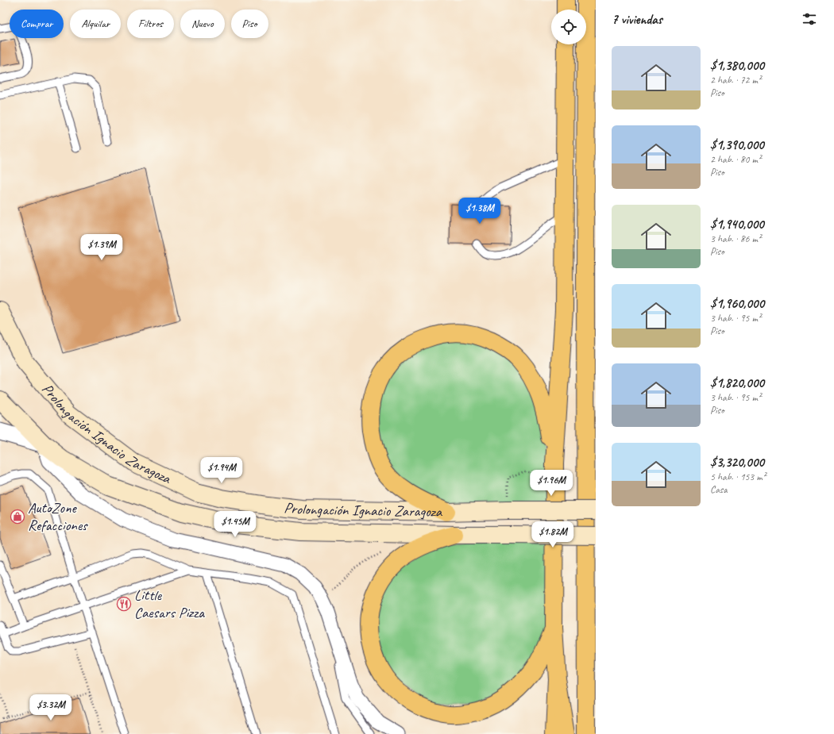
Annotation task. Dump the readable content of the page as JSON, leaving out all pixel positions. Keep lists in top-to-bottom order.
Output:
{
  "streets": {
    "main road": ["Prolongación Ignacio Zaragoza"]
  },
  "places": {
    "shop": ["AutoZone Refacciones"],
    "restaurant": ["Little Caesars Pizza"]
  },
  "page": {
    "heading": "7 viviendas",
    "chip": [
      "Comprar",
      "Alquilar",
      "Filtros",
      "Nuevo",
      "Piso"
    ],
    "list": [
      {
        "name": "$1,380,000",
        "note": "2 hab. · 72 m² · Piso"
      },
      {
        "name": "$1,390,000",
        "note": "2 hab. · 80 m² · Piso"
      },
      {
        "name": "$1,940,000",
        "note": "3 hab. · 86 m² · Piso"
      },
      {
        "name": "$1,960,000",
        "note": "3 hab. · 95 m² · Piso"
      },
      {
        "name": "$1,820,000",
        "note": "3 hab. · 95 m² · Piso"
      },
      {
        "name": "$3,320,000",
        "note": "5 hab. · 153 m² · Casa"
      }
    ],
    "price": [
      "$1.38M",
      "$1.39M",
      "$1.94M",
      "$1.96M",
      "$1.45M",
      "$1.82M",
      "$3.32M"
    ]
  }
}
